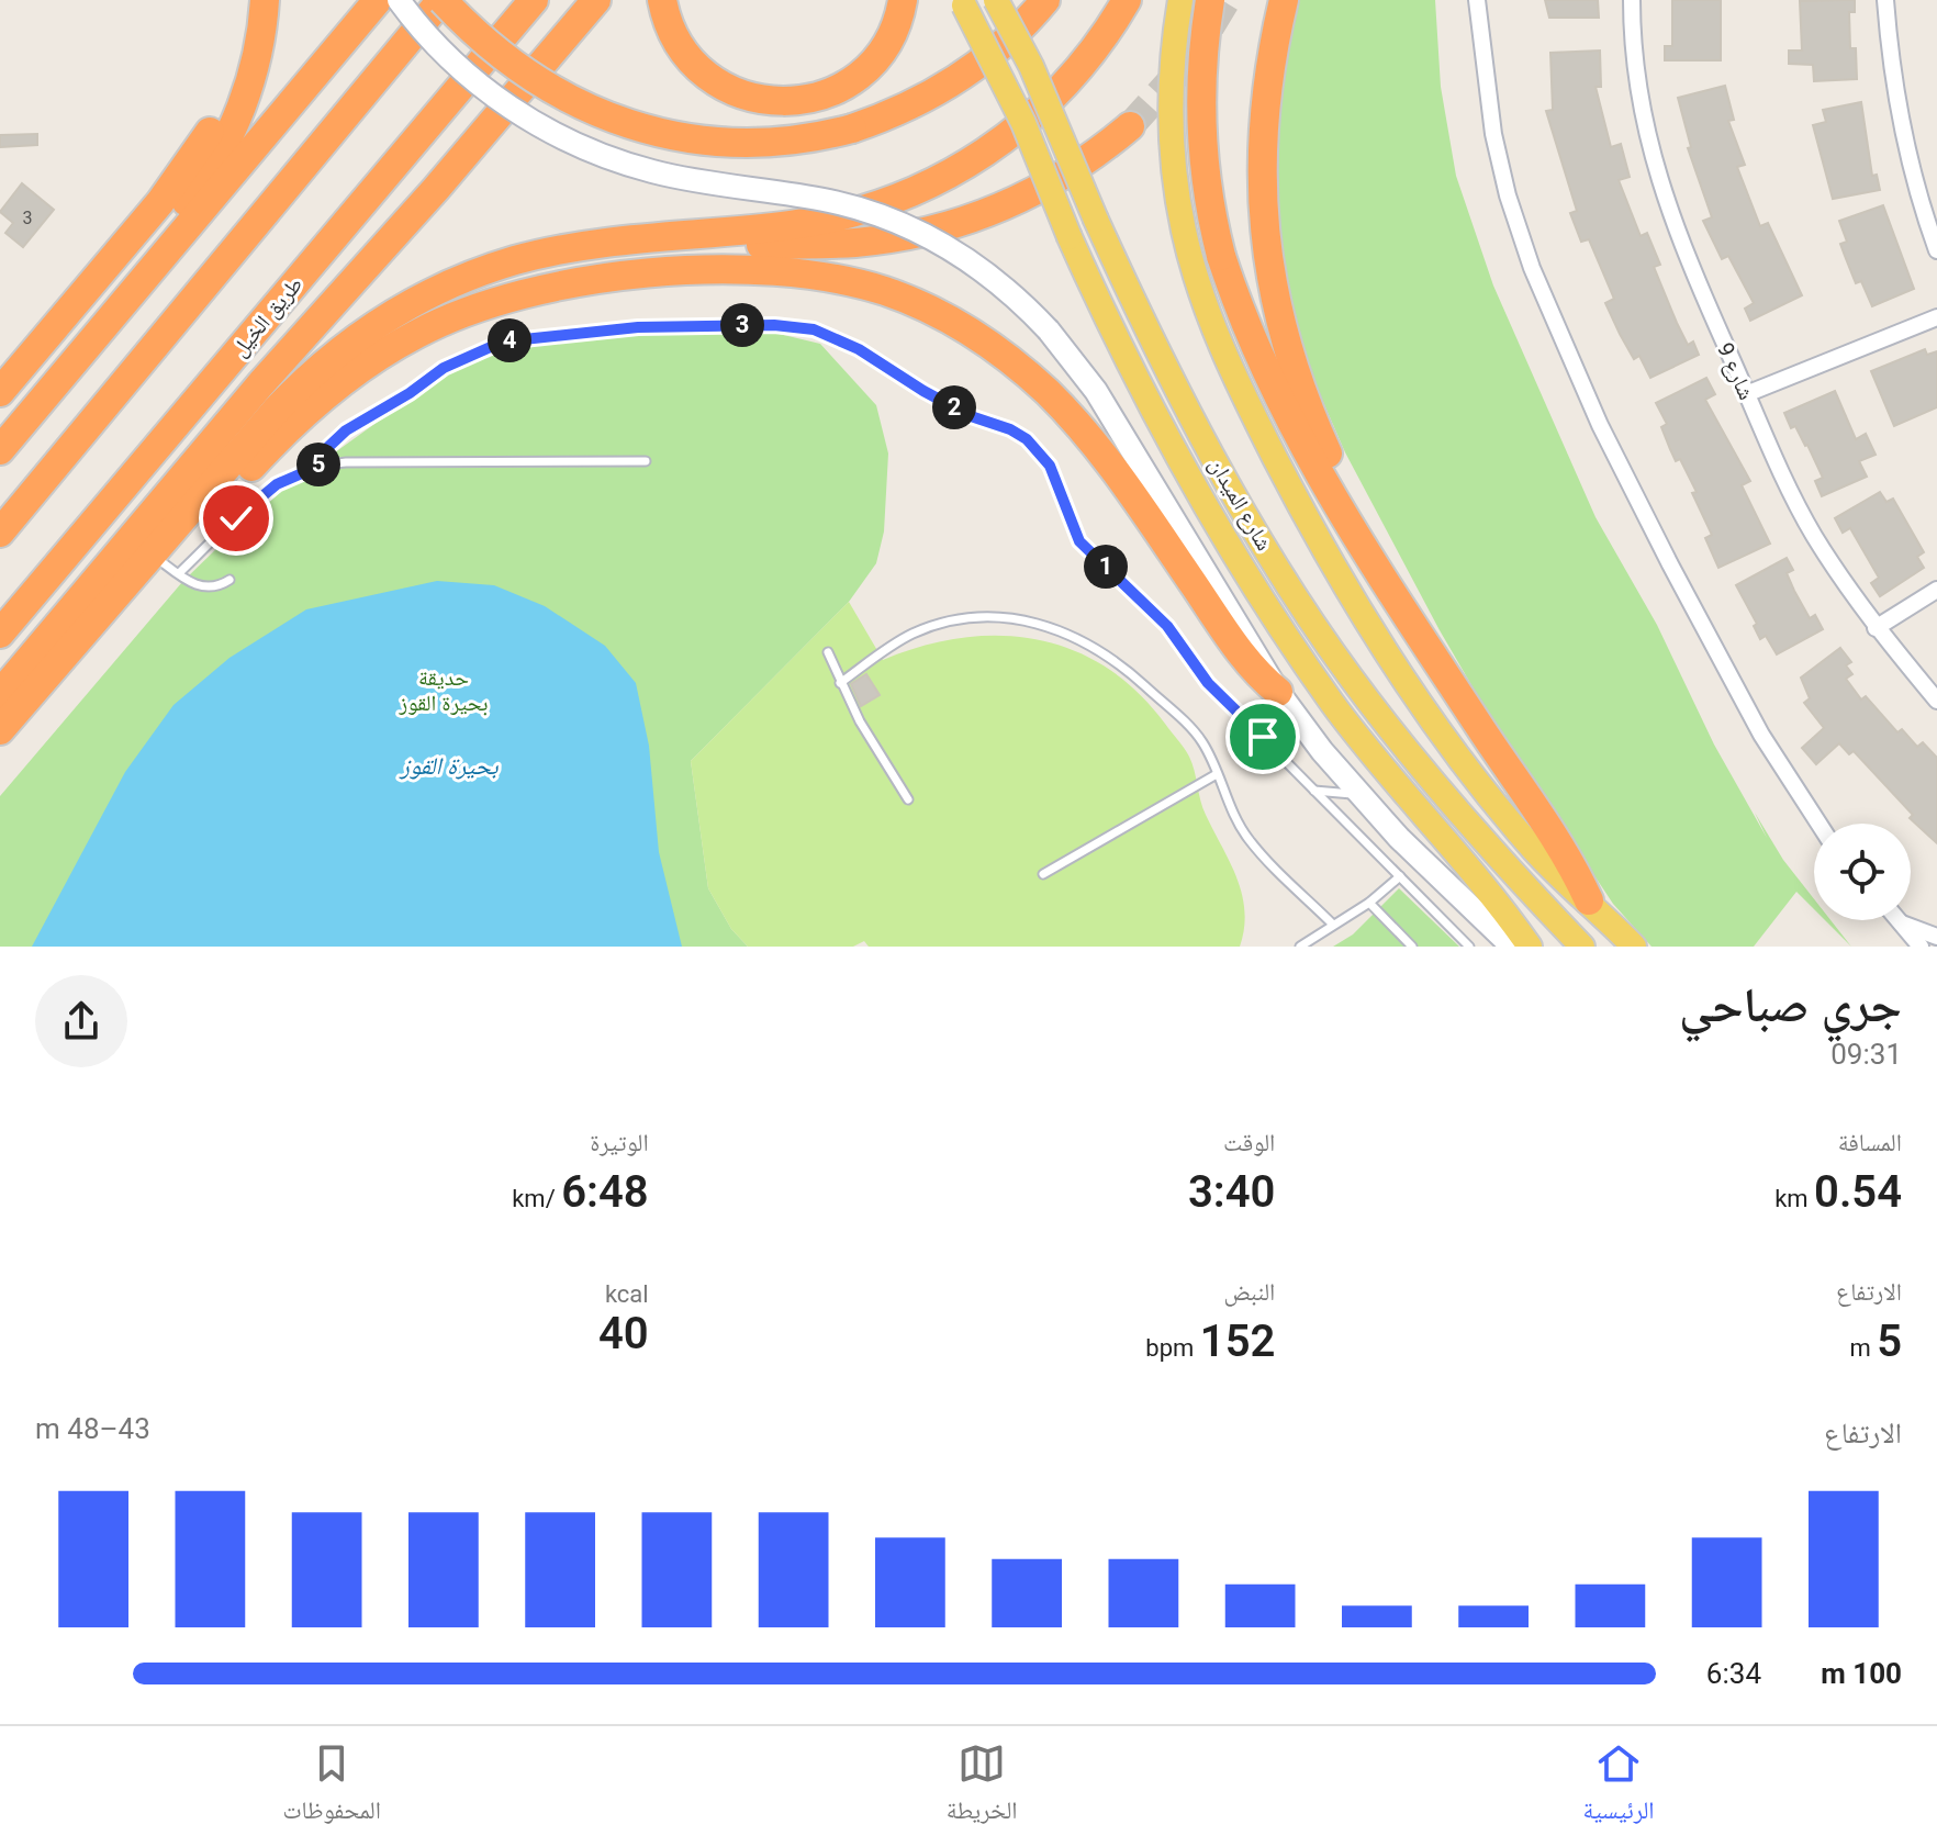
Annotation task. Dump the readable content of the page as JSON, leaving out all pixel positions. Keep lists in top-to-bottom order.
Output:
{
  "streets": {
    "highway": ["طريق الخيل"],
    "main road": ["شارع الميدان"],
    "street": ["شارع 9"]
  },
  "water": ["بحيرة القوز"],
  "parks": ["حديقة بحيرة القوز"],
  "house_numbers": ["3"],
  "page": {
    "pins": [
      "3",
      "4",
      "2",
      "5",
      "1"
    ],
    "heading": ["جري صباحي", "09:31"],
    "stats": [
      ["المسافة", "0.54 km"],
      ["الوقت", "3:40"],
      ["الوتيرة", "6:48 /km"],
      ["الارتفاع", "5 m"],
      ["النبض", "152 bpm"],
      ["kcal", "40"]
    ],
    "chart": ["الارتفاع", "43–48 m"],
    "list": [
      {
        "name": "100 m",
        "note": "6:34"
      }
    ],
    "tabs": ["الرئيسية", "الخريطة", "المحفوظات"]
  }
}
